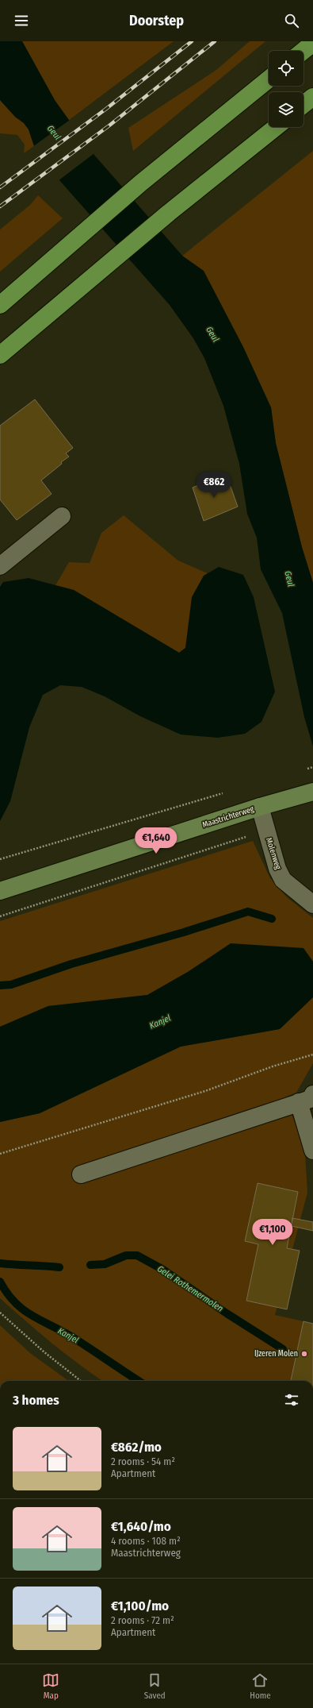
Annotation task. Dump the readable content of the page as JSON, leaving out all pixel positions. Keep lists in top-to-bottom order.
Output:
{
  "streets": {
    "main road": ["Maastrichterweg"],
    "street": ["Molenweg"]
  },
  "crossings": [
    ["Maastrichterweg", "Molenweg"]
  ],
  "water": ["Geul", "Kanjel", "Gelei Rothemermolen"],
  "places": ["IJzeren Molen"],
  "page": {
    "header": "Doorstep",
    "price": ["€862", "€1,640", "€1,100"],
    "heading": "3 homes",
    "list": [
      {
        "name": "€862/mo",
        "note": "2 rooms · 54 m² · Apartment"
      },
      {
        "name": "€1,640/mo",
        "note": "4 rooms · 108 m² · Maastrichterweg"
      },
      {
        "name": "€1,100/mo",
        "note": "2 rooms · 72 m² · Apartment"
      }
    ],
    "tabs": ["Map", "Saved", "Home"]
  }
}
